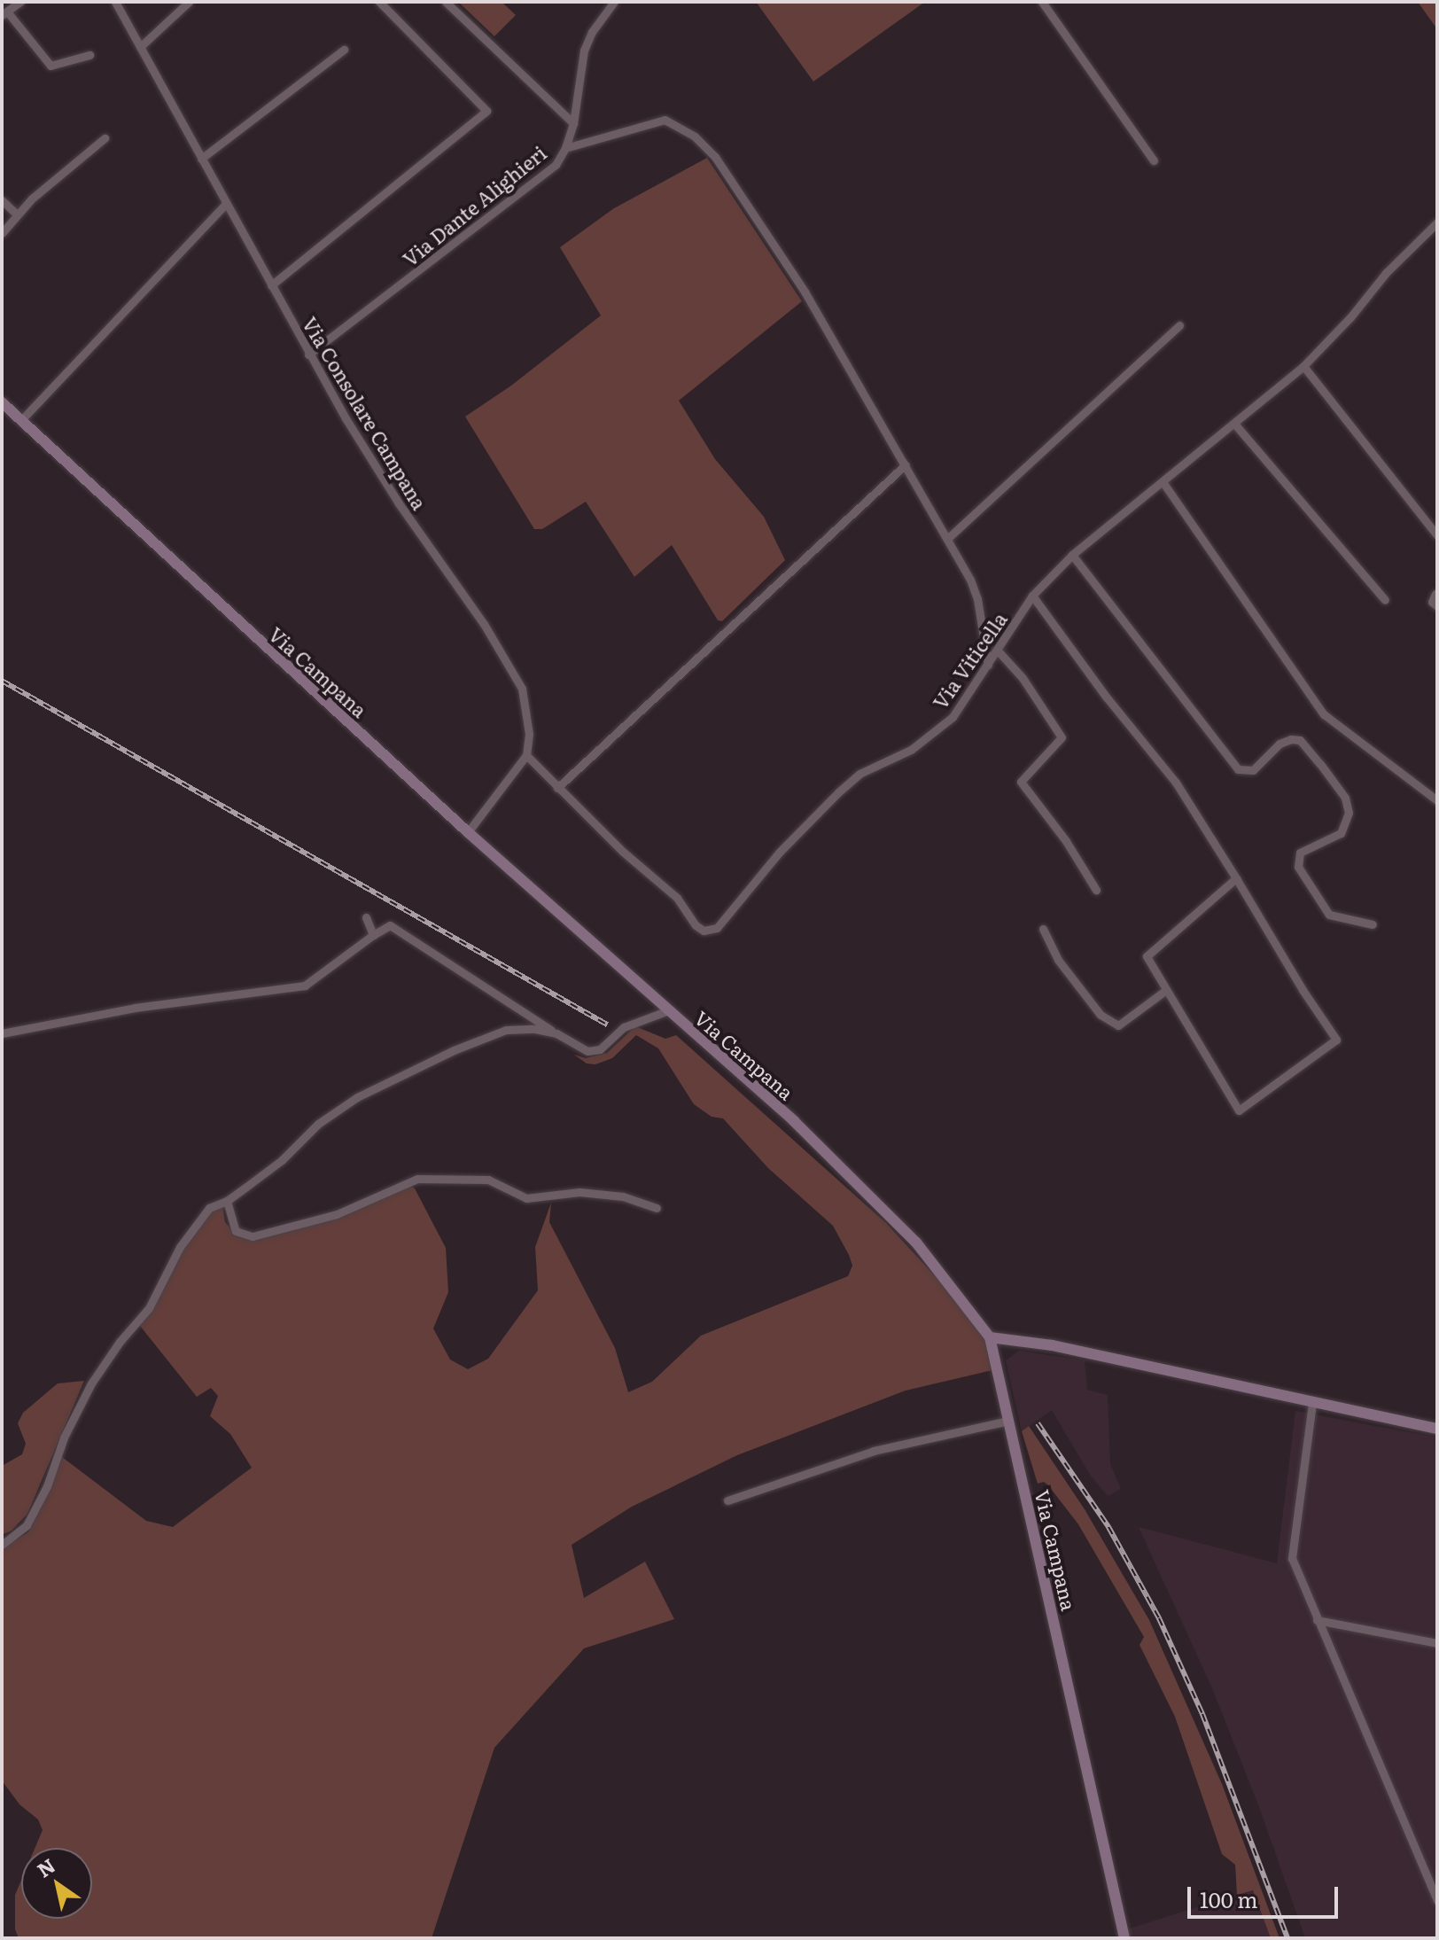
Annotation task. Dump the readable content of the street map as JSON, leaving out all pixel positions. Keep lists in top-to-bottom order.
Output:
{
  "streets": {
    "main road": ["Via Campana"],
    "street": ["Via Dante Alighieri", "Via Consolare Campana", "Via Viticella"]
  },
  "crossings": [
    ["Via Dante Alighieri", "Via Consolare Campana"],
    ["Via Consolare Campana", "Via Viticella"]
  ],
  "scale_bar": "100 m",
  "north": "top left"
}
